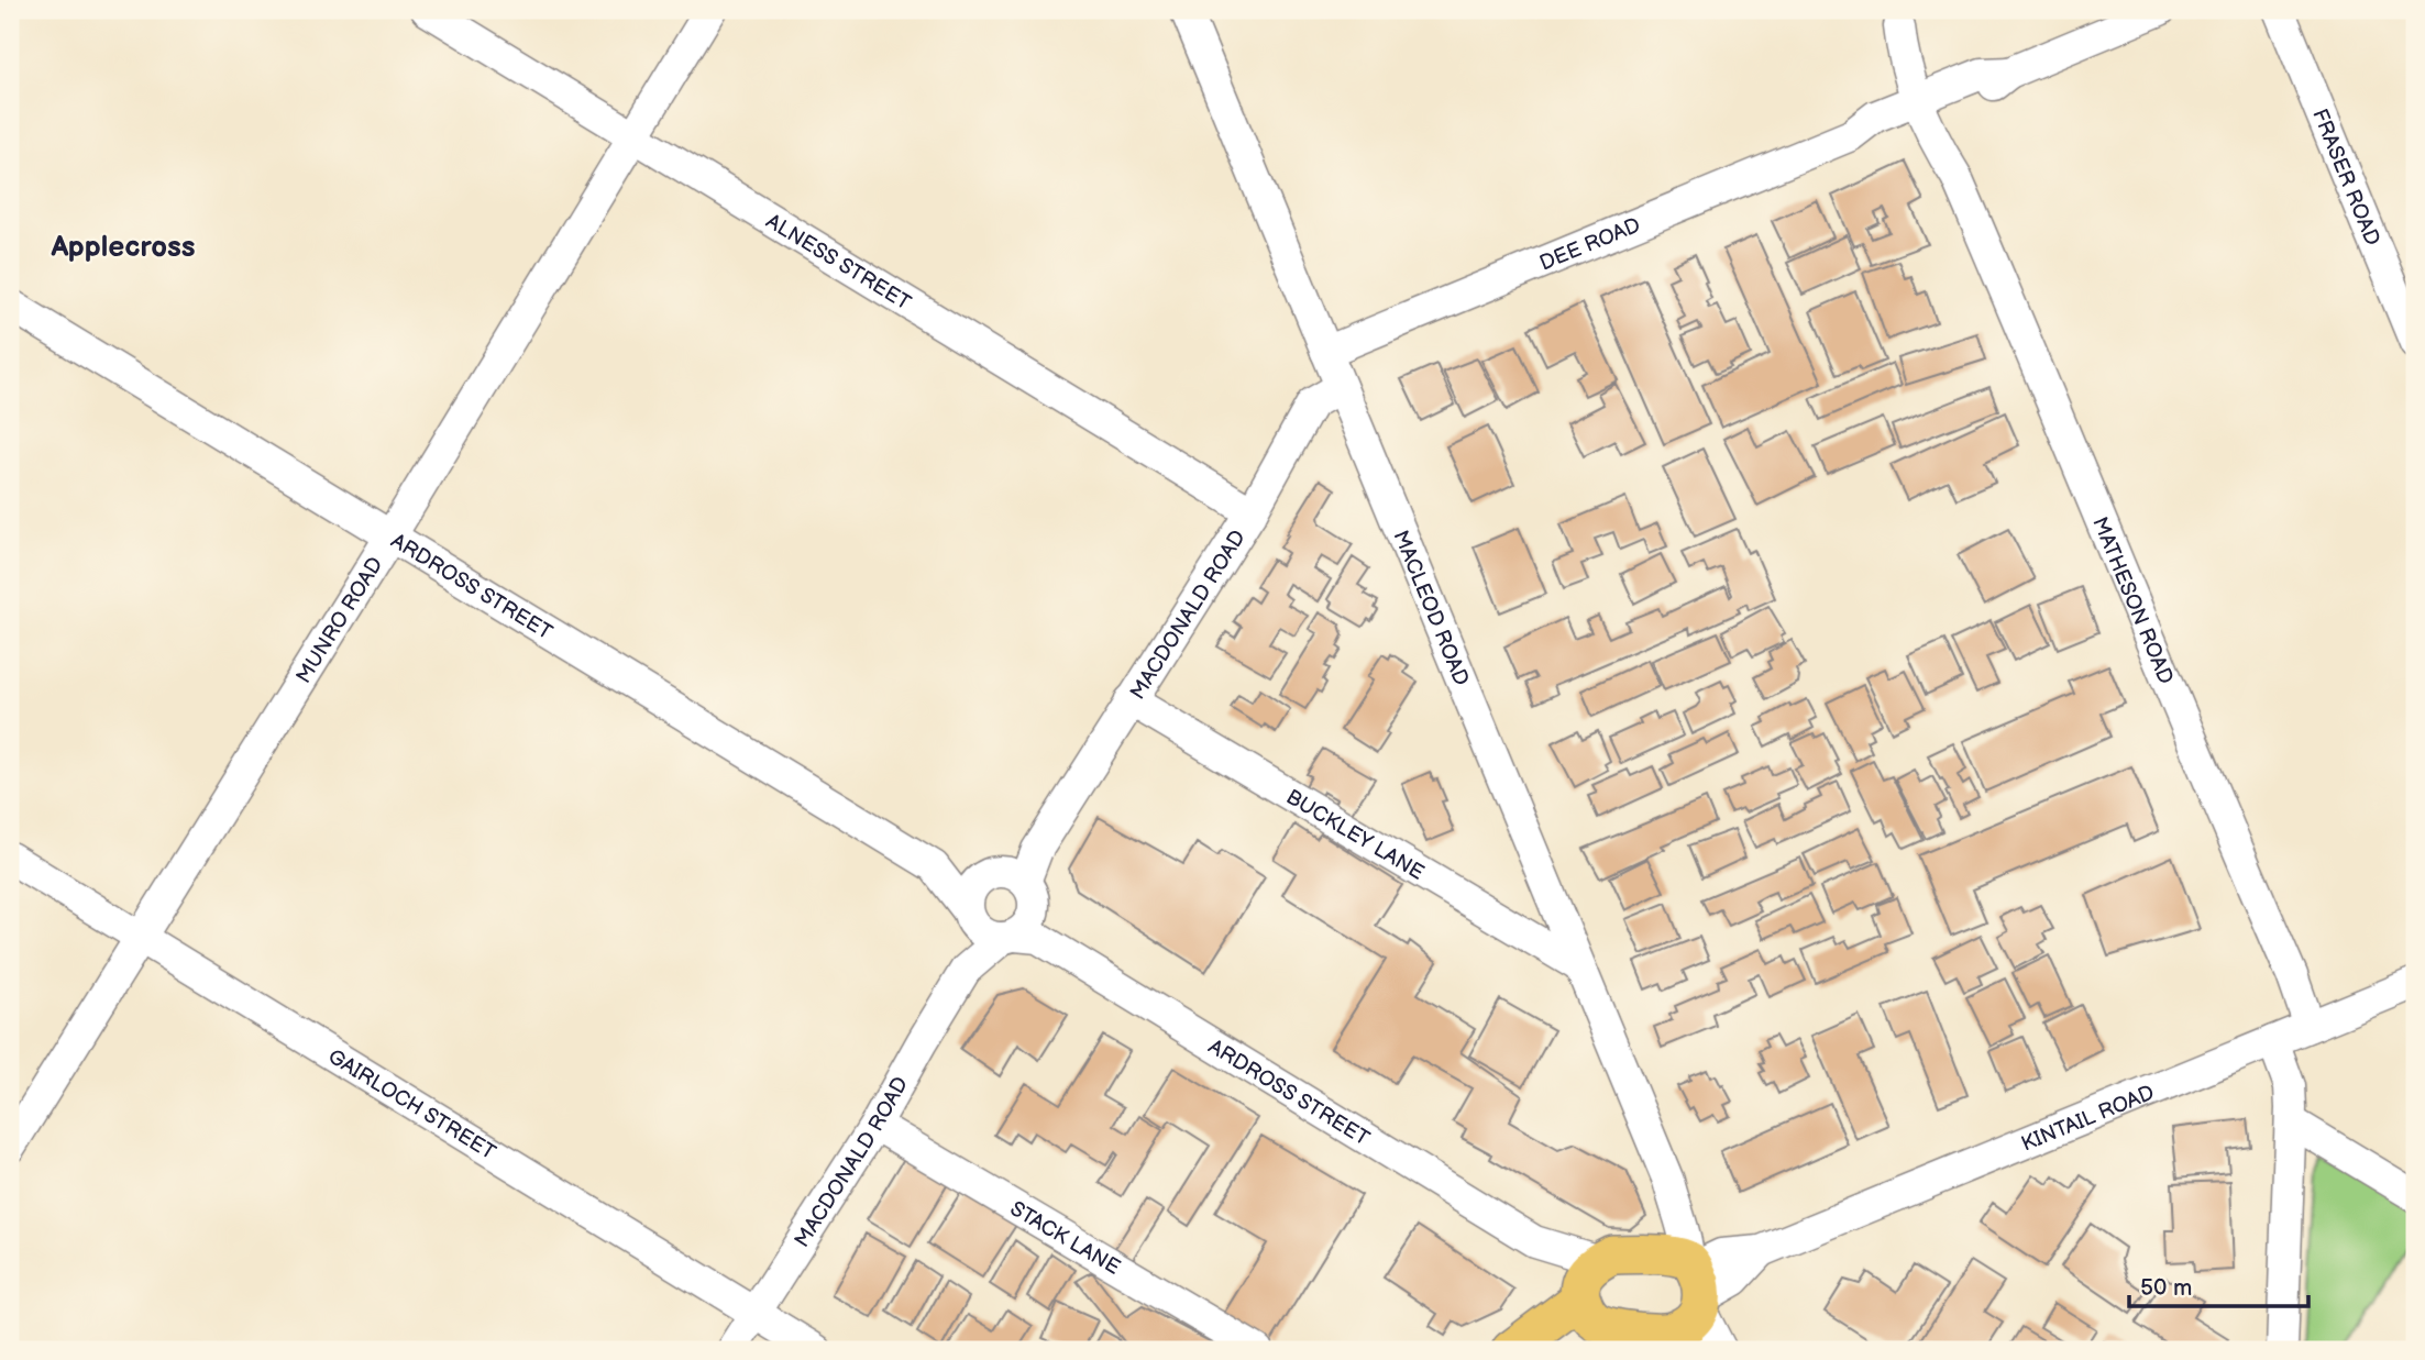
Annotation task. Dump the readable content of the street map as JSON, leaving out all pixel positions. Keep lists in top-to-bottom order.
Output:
{
  "streets": {
    "street": [
      "FRASER ROAD",
      "DEE ROAD",
      "ALNESS STREET",
      "ARDROSS STREET",
      "MATHESON ROAD",
      "MACLEOD ROAD",
      "MACDONALD ROAD",
      "MUNRO ROAD",
      "BUCKLEY LANE",
      "GAIRLOCH STREET",
      "KINTAIL ROAD",
      "STACK LANE"
    ]
  },
  "crossings": [
    ["DEE ROAD", "MATHESON ROAD"],
    ["DEE ROAD", "MACLEOD ROAD"],
    ["ALNESS STREET", "MACDONALD ROAD"],
    ["ALNESS STREET", "MUNRO ROAD"],
    ["ARDROSS STREET", "MACDONALD ROAD"],
    ["ARDROSS STREET", "MUNRO ROAD"],
    ["MATHESON ROAD", "KINTAIL ROAD"],
    ["MACLEOD ROAD", "MACDONALD ROAD"],
    ["MACLEOD ROAD", "BUCKLEY LANE"],
    ["MACLEOD ROAD", "KINTAIL ROAD"],
    ["MACDONALD ROAD", "BUCKLEY LANE"],
    ["MACDONALD ROAD", "GAIRLOCH STREET"],
    ["MACDONALD ROAD", "STACK LANE"],
    ["MUNRO ROAD", "GAIRLOCH STREET"]
  ],
  "districts": ["Applecross"],
  "scale_bar": "50 m"
}
